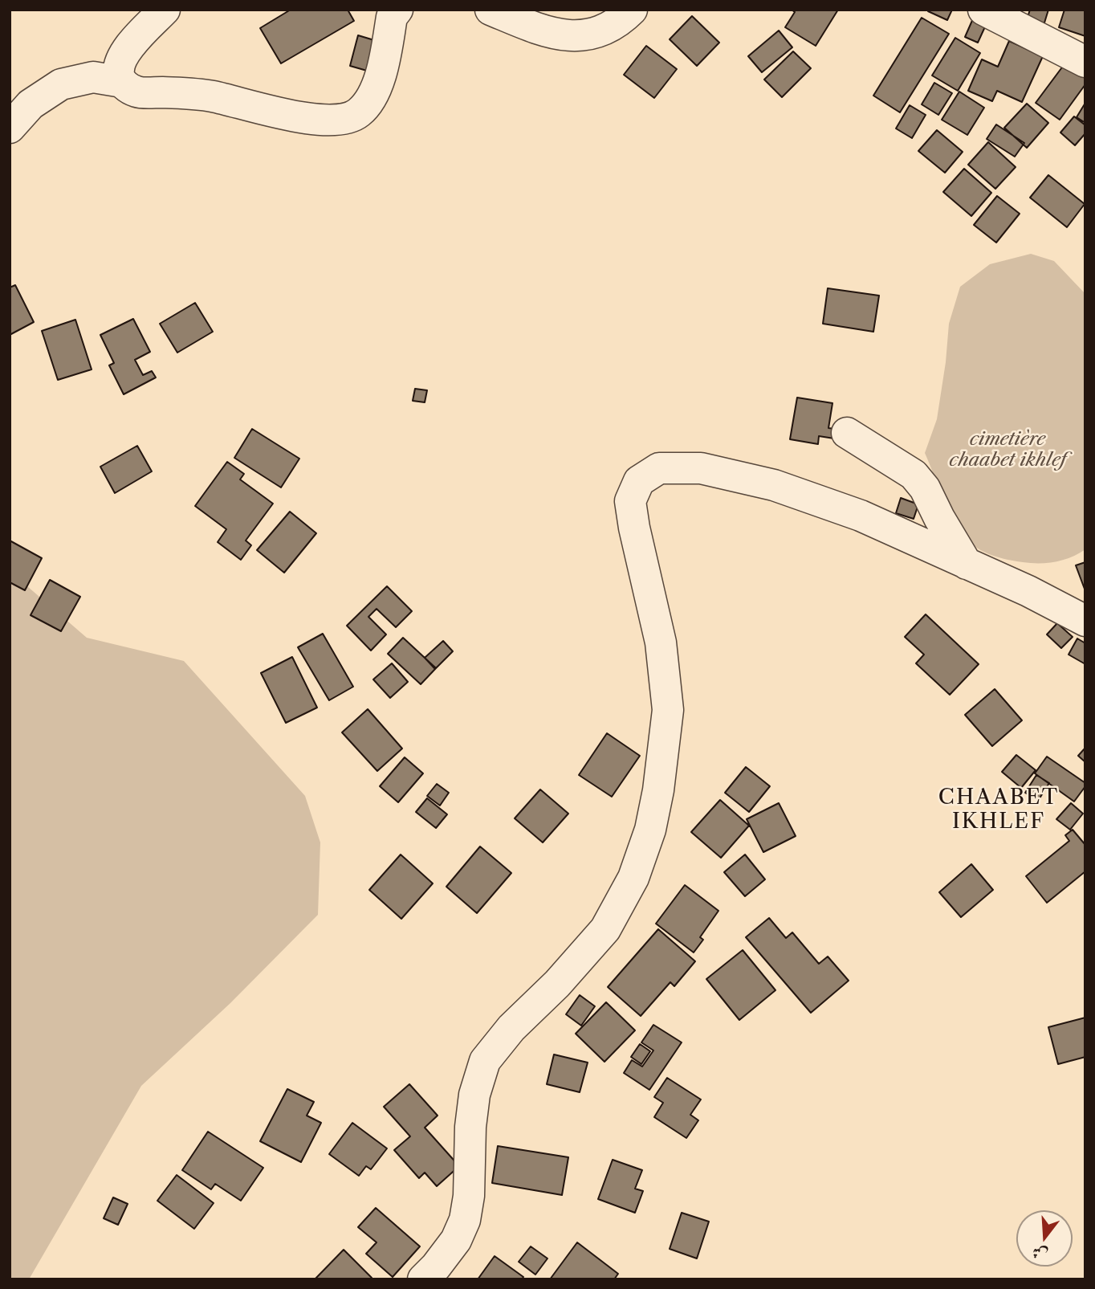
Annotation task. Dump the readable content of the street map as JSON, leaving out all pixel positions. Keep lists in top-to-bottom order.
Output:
{
  "districts": ["CHAABET IKHLEF"],
  "parks": ["cimetière chaabet ikhlef"],
  "north": "bottom"
}
